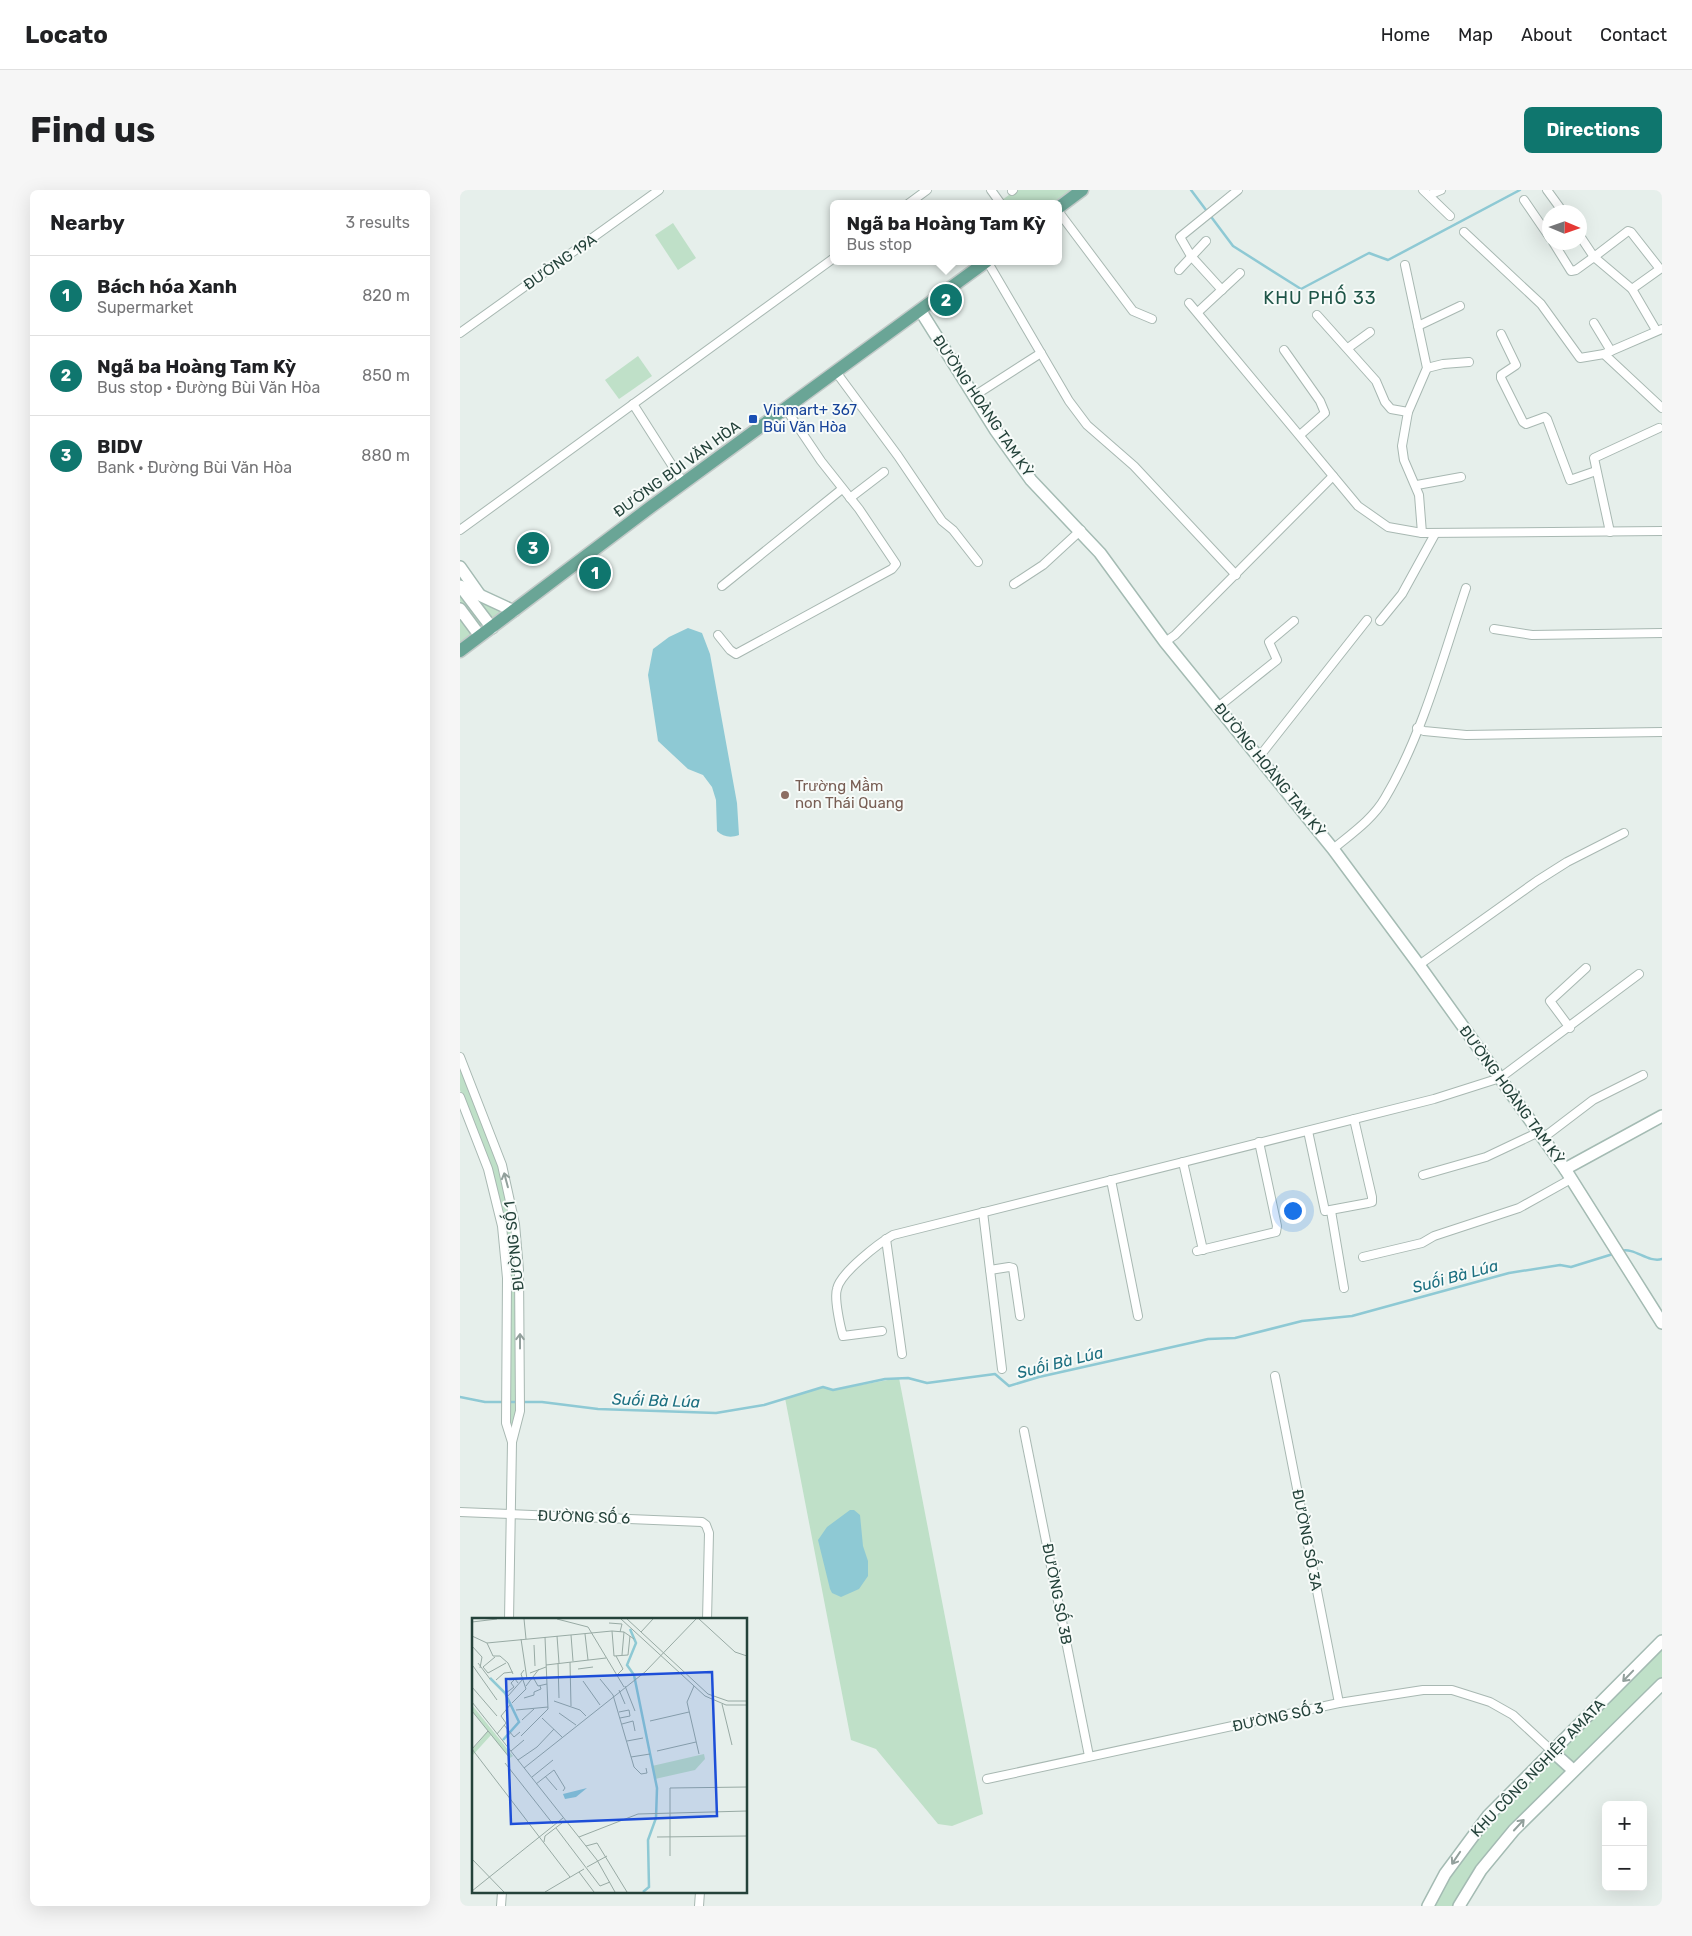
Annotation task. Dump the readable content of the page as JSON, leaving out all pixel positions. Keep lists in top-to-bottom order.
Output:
{
  "streets": {
    "main road": ["ĐƯỜNG BÙI VĂN HÒA"],
    "street": [
      "ĐƯỜNG 19A",
      "ĐƯỜNG HOÀNG TAM KỲ",
      "ĐƯỜNG SỐ 1",
      "ĐƯỜNG SỐ 6",
      "ĐƯỜNG SỐ 3A",
      "ĐƯỜNG SỐ 3B",
      "ĐƯỜNG SỐ 3",
      "KHU CÔNG NGHIỆP AMATA"
    ]
  },
  "crossings": [
    ["ĐƯỜNG HOÀNG TAM KỲ", "ĐƯỜNG BÙI VĂN HÒA"],
    ["ĐƯỜNG SỐ 1", "ĐƯỜNG SỐ 6"],
    ["ĐƯỜNG SỐ 3A", "ĐƯỜNG SỐ 3"],
    ["ĐƯỜNG SỐ 3B", "ĐƯỜNG SỐ 3"],
    ["ĐƯỜNG SỐ 3", "KHU CÔNG NGHIỆP AMATA"]
  ],
  "districts": ["KHU PHỐ 33"],
  "water": ["Suối Bà Lúa"],
  "places": {
    "transit": ["Vinmart+ 367 Bùi Văn Hòa"],
    "other": ["Trường Mầm non Thái Quang"]
  },
  "north": "right",
  "page": {
    "header": "Locato",
    "nav": [
      "Home",
      "Map",
      "About",
      "Contact"
    ],
    "buttons": "Directions",
    "title": "Find us",
    "heading": ["Nearby", "3 results"],
    "popup": ["Ngã ba Hoàng Tam Kỳ", "Bus stop"],
    "list": [
      {
        "mark": "1",
        "name": "Bách hóa Xanh",
        "note": "Supermarket",
        "value": "820 m"
      },
      {
        "mark": "2",
        "name": "Ngã ba Hoàng Tam Kỳ",
        "note": "Bus stop · Đường Bùi Văn Hòa",
        "value": "850 m"
      },
      {
        "mark": "3",
        "name": "BIDV",
        "note": "Bank · Đường Bùi Văn Hòa",
        "value": "880 m"
      }
    ],
    "pins": ["2", "3", "1"],
    "map_buttons": ["+", "−"]
  }
}
